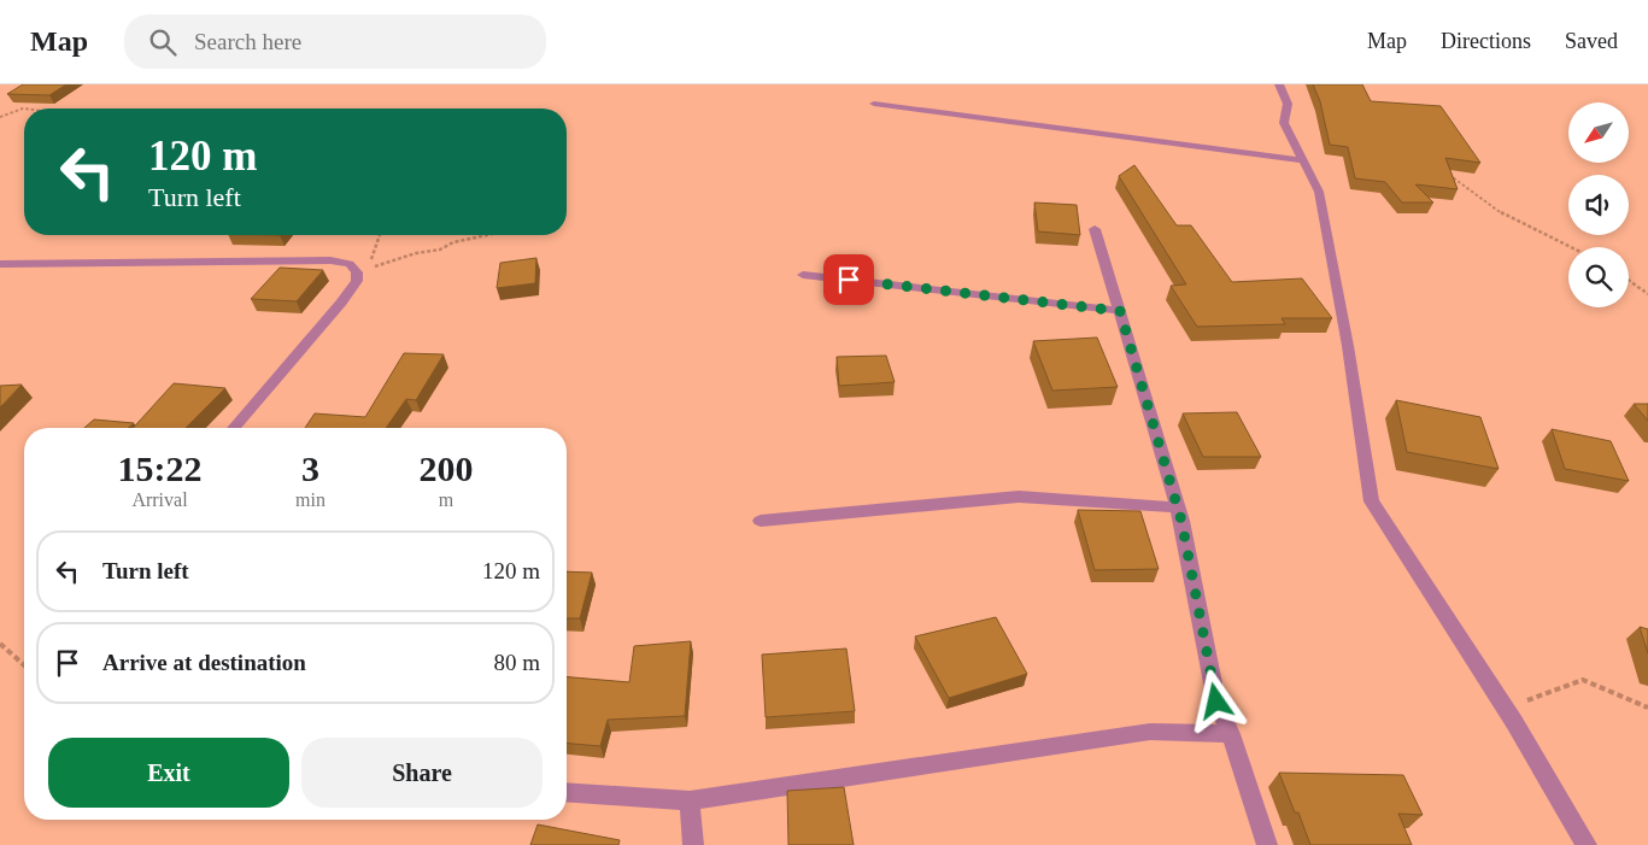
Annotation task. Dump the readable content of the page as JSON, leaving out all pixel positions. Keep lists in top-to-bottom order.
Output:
{
  "north": "bottom left",
  "page": {
    "header": "Map",
    "search": "Search here",
    "nav": ["Map", "Directions", "Saved"],
    "turn": ["120 m", "Turn left"],
    "eta": [
      "15:22",
      "Arrival",
      "3",
      "min",
      "200",
      "m"
    ],
    "list": [
      {
        "name": "Turn left",
        "value": "120 m"
      },
      {
        "name": "Arrive at destination",
        "value": "80 m"
      }
    ],
    "buttons": ["Exit", "Share"]
  }
}
